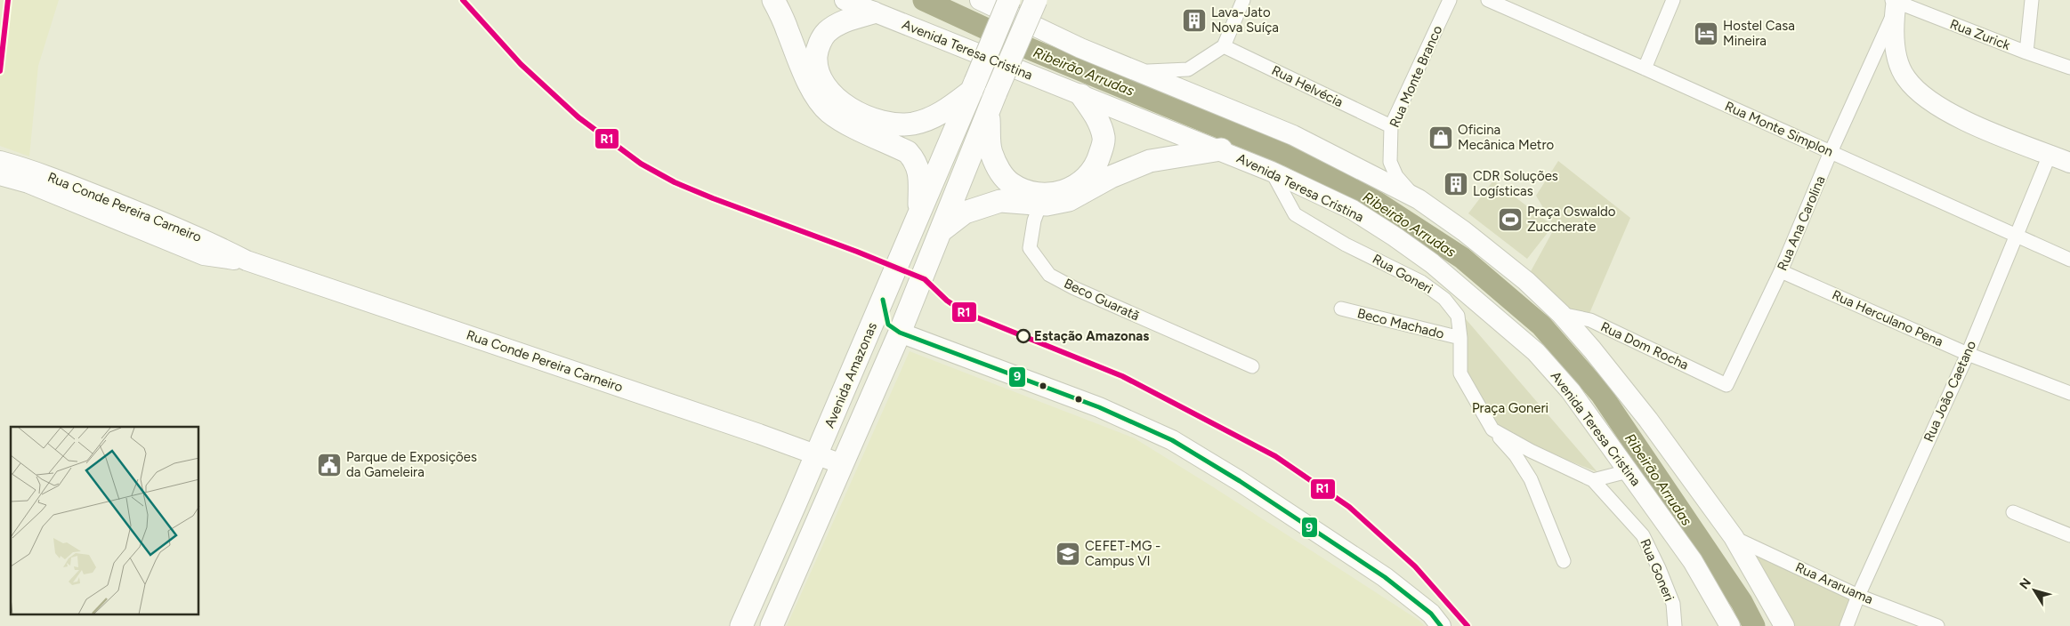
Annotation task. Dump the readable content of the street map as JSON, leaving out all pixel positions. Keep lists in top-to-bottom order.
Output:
{
  "streets": {
    "main road": ["Avenida Teresa Cristina", "Rua Conde Pereira Carneiro", "Avenida Amazonas"],
    "street": [
      "Rua Zurick",
      "Rua Monte Branco",
      "Rua Helvécia",
      "Rua Monte Simplon",
      "Rua Ana Carolina",
      "Rua Goneri",
      "Beco Guaratã",
      "Rua Herculano Pena",
      "Beco Machado",
      "Rua Dom Rocha",
      "Rua João Caetano",
      "Rua Araruama"
    ]
  },
  "crossings": [
    ["Rua Zurick", "Rua Ana Carolina"],
    ["Avenida Teresa Cristina", "Rua Goneri"],
    ["Rua Monte Branco", "Rua Helvécia"],
    ["Rua Monte Simplon", "Rua Ana Carolina"],
    ["Rua Monte Simplon", "Rua João Caetano"],
    ["Rua Conde Pereira Carneiro", "Avenida Amazonas"],
    ["Rua Ana Carolina", "Rua Herculano Pena"],
    ["Rua Ana Carolina", "Rua Dom Rocha"],
    ["Rua Goneri", "Beco Machado"],
    ["Rua Herculano Pena", "Rua João Caetano"],
    ["Rua João Caetano", "Rua Araruama"]
  ],
  "water": ["Ribeirão Arrudas"],
  "parks": ["Praça Goneri"],
  "places": {
    "building": ["Lava-Jato Nova Suíça", "CDR Soluções Logísticas"],
    "hotel": ["Hostel Casa Mineira"],
    "shop": ["Oficina Mecânica Metro"],
    "sports": ["Praça Oswaldo Zuccherate"],
    "other": ["Estação Amazonas"],
    "public building": ["Parque de Exposições da Gameleira"],
    "school or university": ["CEFET-MG - Campus VI"]
  },
  "lines": ["transit line R1", "transit line 9"],
  "north": "top left"
}
